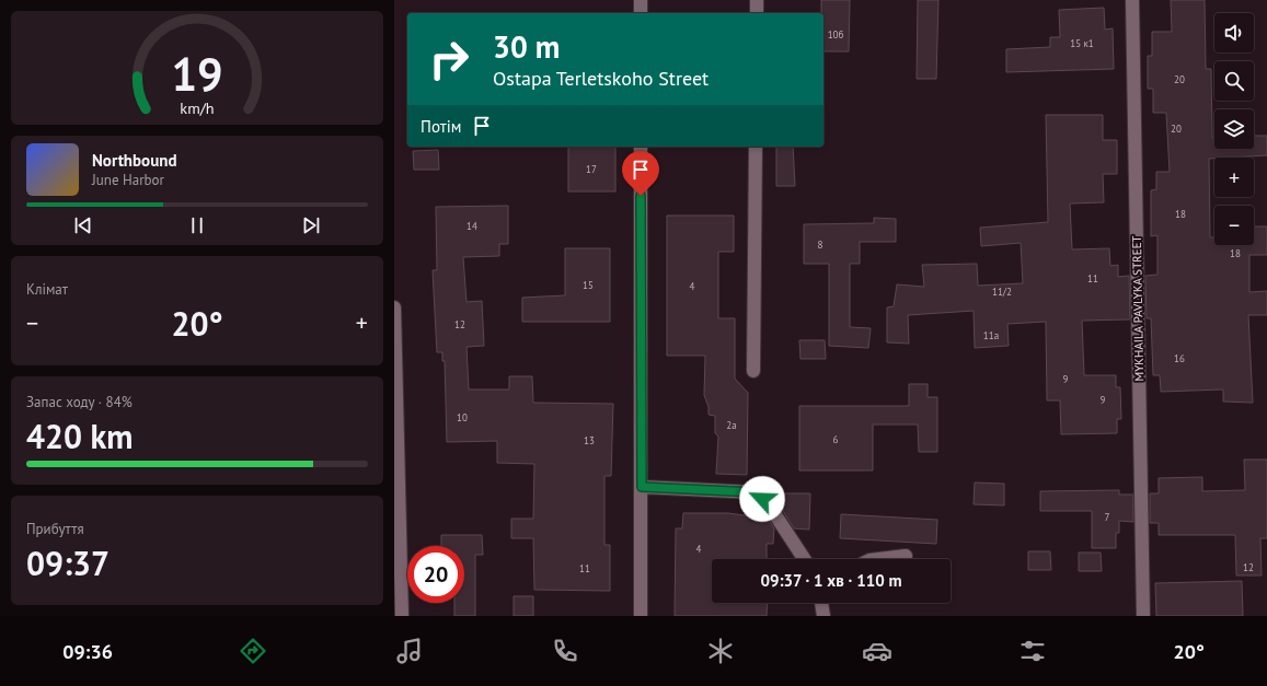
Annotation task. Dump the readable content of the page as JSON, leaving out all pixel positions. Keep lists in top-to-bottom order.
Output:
{
  "streets": {
    "street": ["MYKHAILA PAVLYKA STREET"]
  },
  "house_numbers": [
    "10б",
    "15 к1",
    "20",
    "20",
    "17",
    "18",
    "14",
    "8",
    "18",
    "11",
    "15",
    "4",
    "11/2",
    "12",
    "11а",
    "16",
    "9",
    "9",
    "10",
    "2а",
    "6",
    "13",
    "7",
    "4",
    "12",
    "11"
  ],
  "page": {
    "map_buttons": ["+", "−"],
    "turn": ["30 m", "Ostapa Terletskoho Street"],
    "then": "Потім",
    "song": ["Northbound", "June Harbor"],
    "tile": [
      "Клімат",
      ["Запас ходу · 84%", "420 km"],
      ["Прибуття", "09:37"]
    ],
    "heat": ["−", "20°", "+"],
    "limit": "20",
    "trip": "09:37 · 1 хв · 110 m",
    "tabs": ["09:36", "20°"],
    "gauge": ["19", "km/h"]
  }
}
